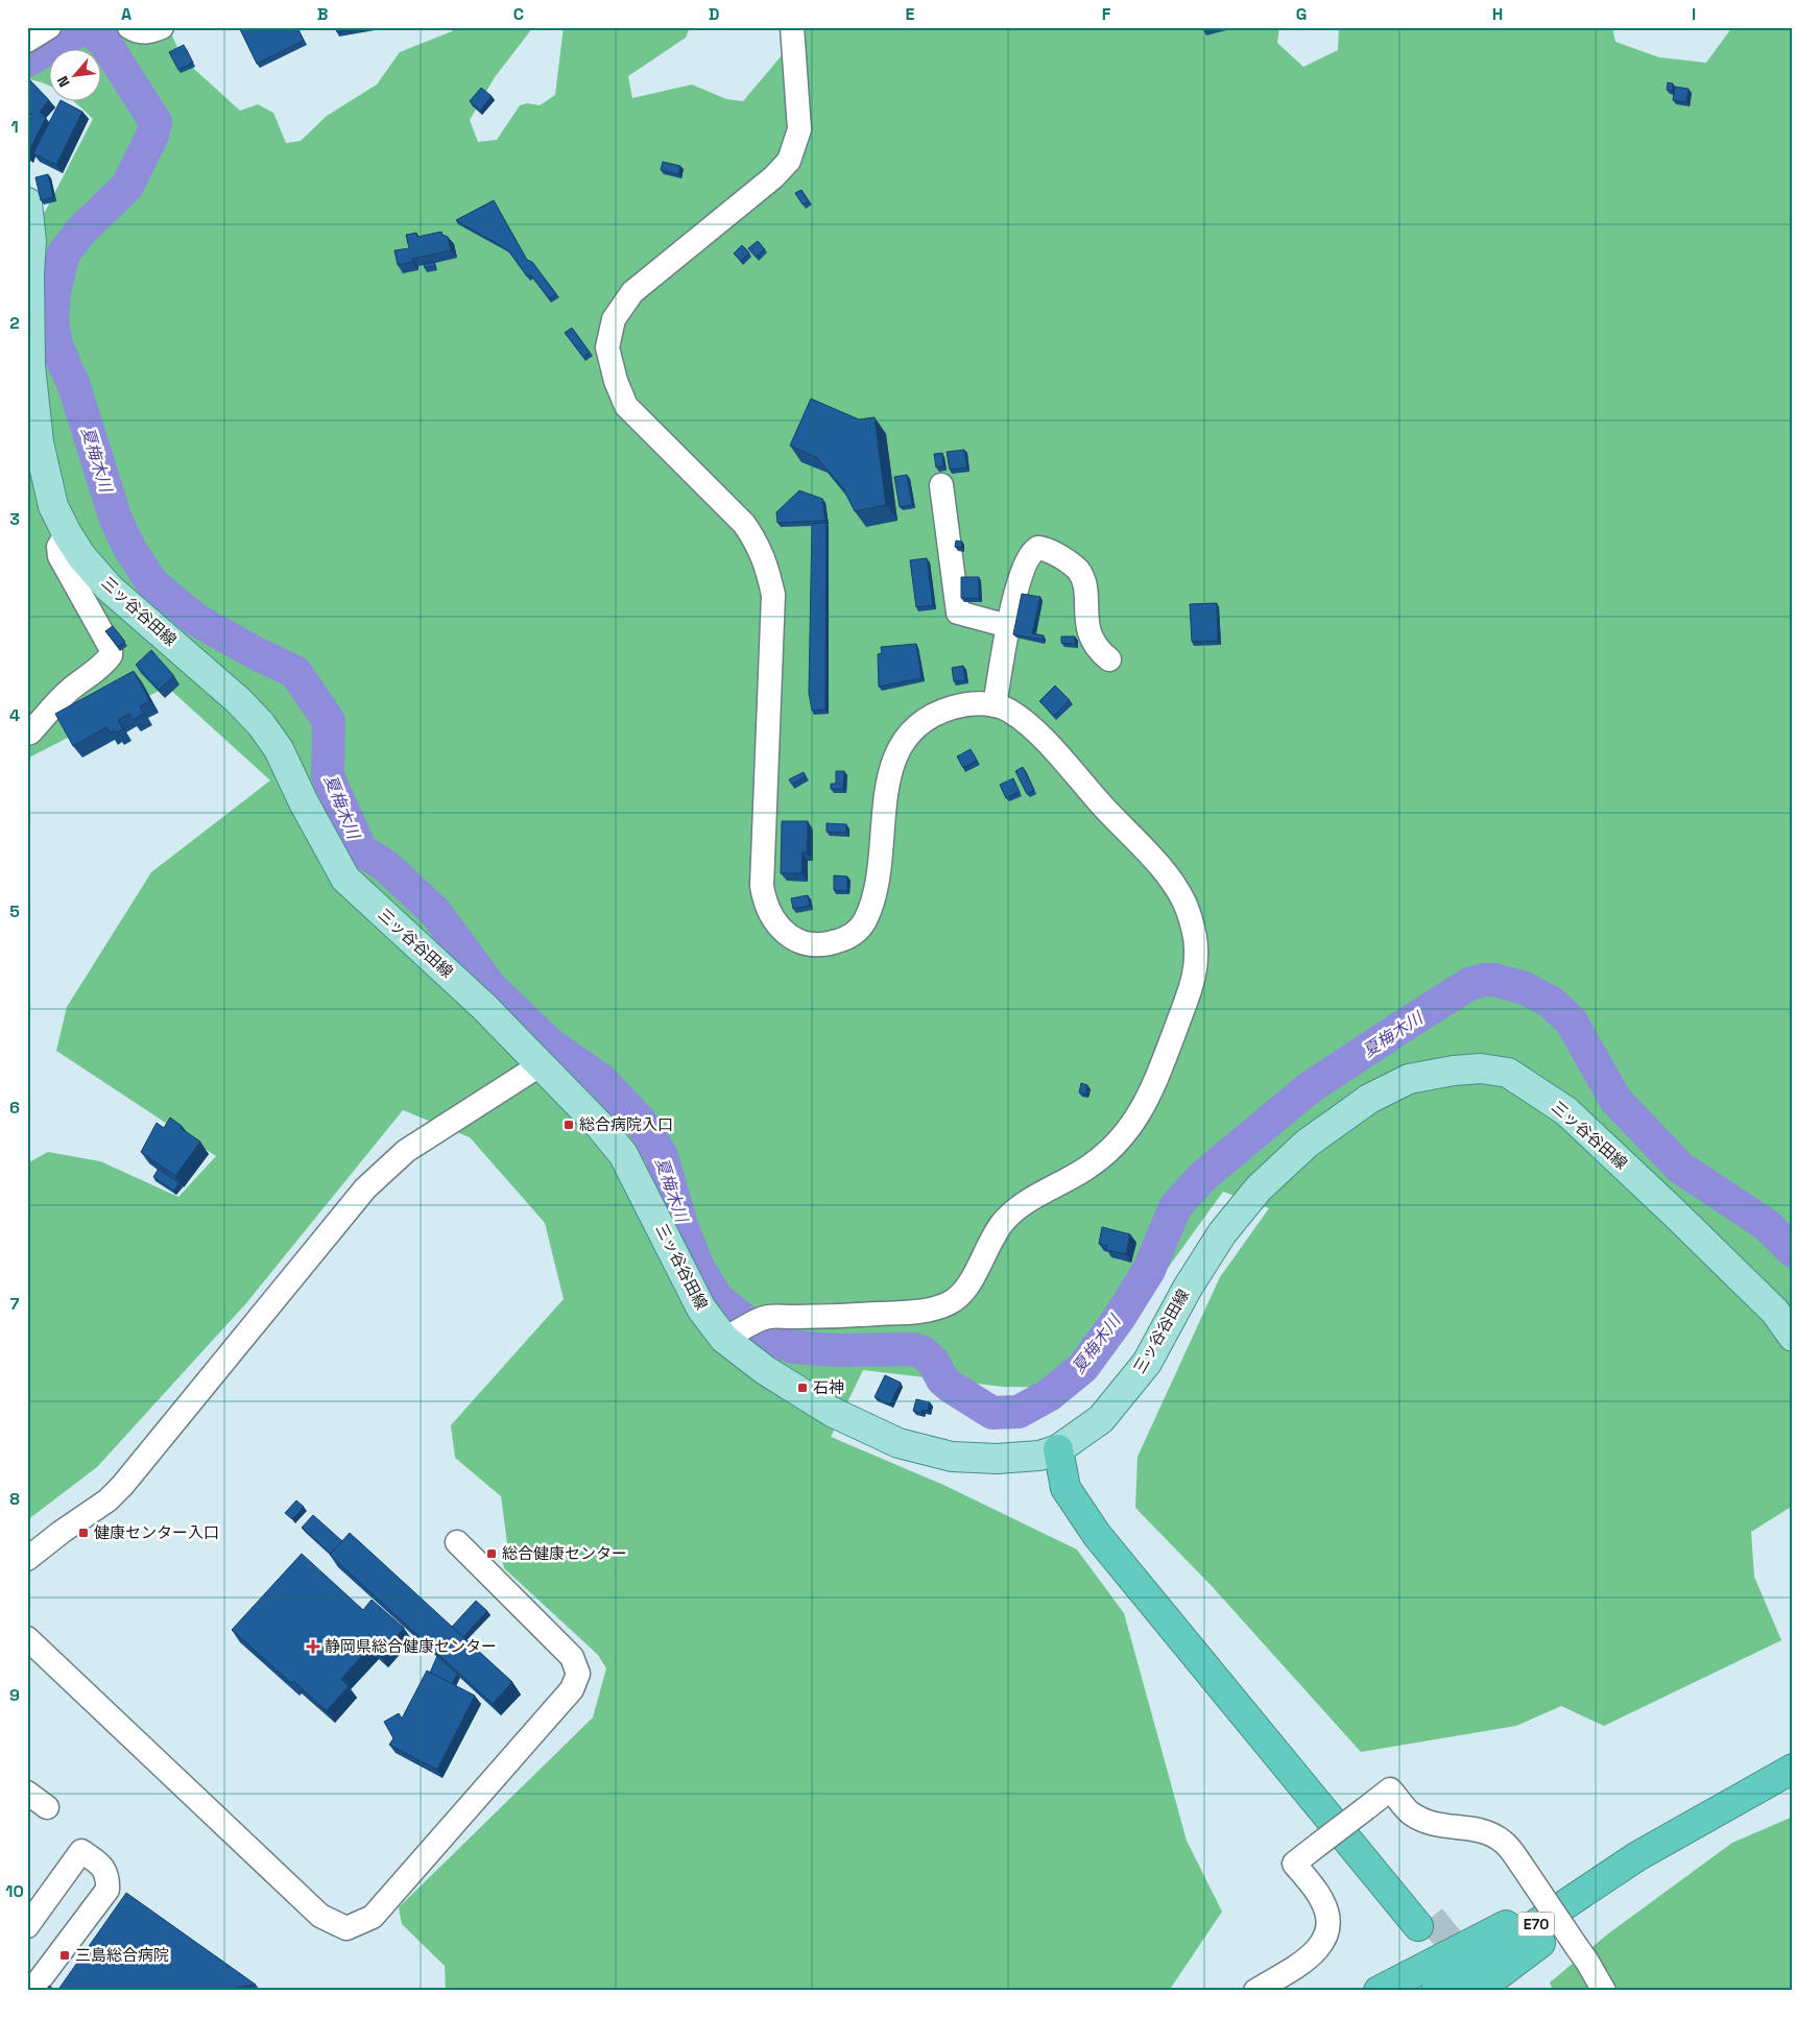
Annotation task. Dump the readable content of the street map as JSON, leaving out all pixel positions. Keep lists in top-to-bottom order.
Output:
{
  "streets": {
    "highway": ["E70"],
    "main road": ["三ッ谷谷田線"]
  },
  "water": ["夏梅木川"],
  "places": {
    "transit": [
      "総合病院入口",
      "石神",
      "健康センター入口",
      "総合健康センター",
      "三島総合病院"
    ],
    "health": ["静岡県総合健康センター"]
  },
  "north": "bottom left",
  "grid": {
    "columns": [
      "A",
      "B",
      "C",
      "D",
      "E",
      "F",
      "G",
      "H",
      "I"
    ],
    "rows": [
      "1",
      "2",
      "3",
      "4",
      "5",
      "6",
      "7",
      "8",
      "9",
      "10"
    ]
  }
}
